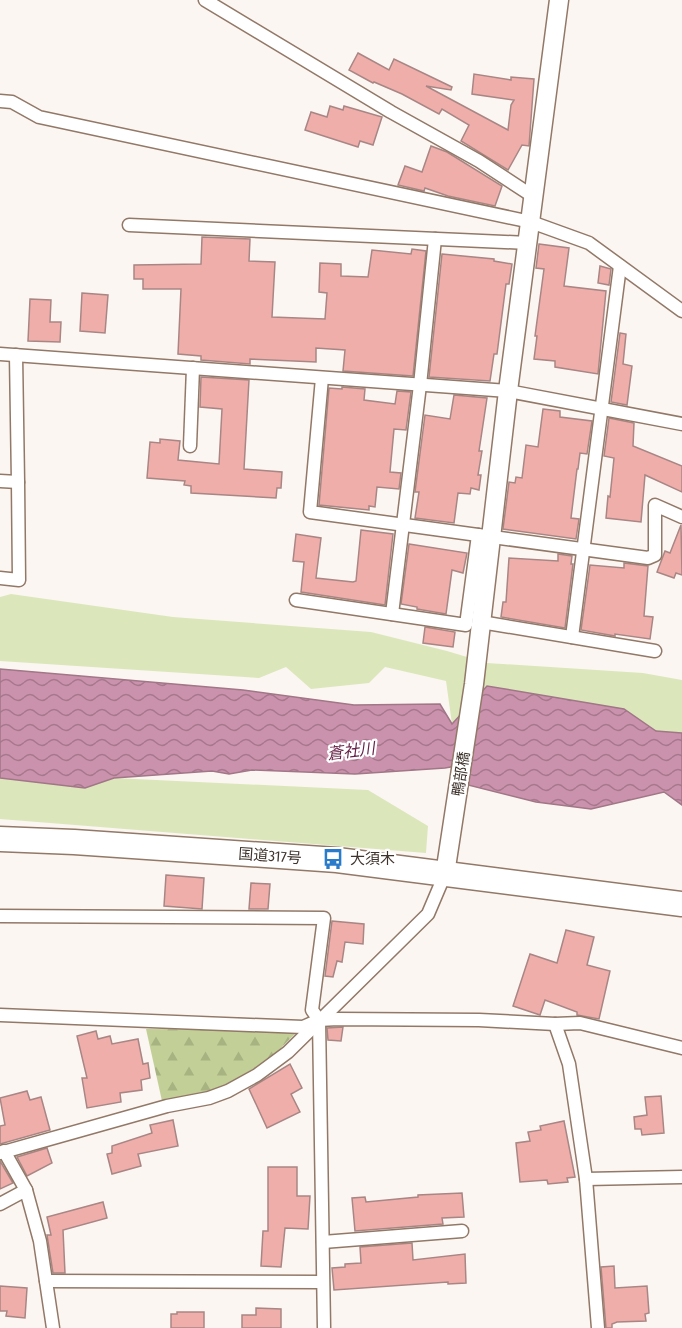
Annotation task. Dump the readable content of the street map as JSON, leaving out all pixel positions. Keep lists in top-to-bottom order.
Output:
{
  "streets": {
    "highway": ["国道317号"],
    "street": ["鴨部橋"]
  },
  "crossings": [
    ["鴨部橋", "国道317号"]
  ],
  "water": ["蒼社川"],
  "places": {
    "bus stop": ["大須木"]
  }
}
